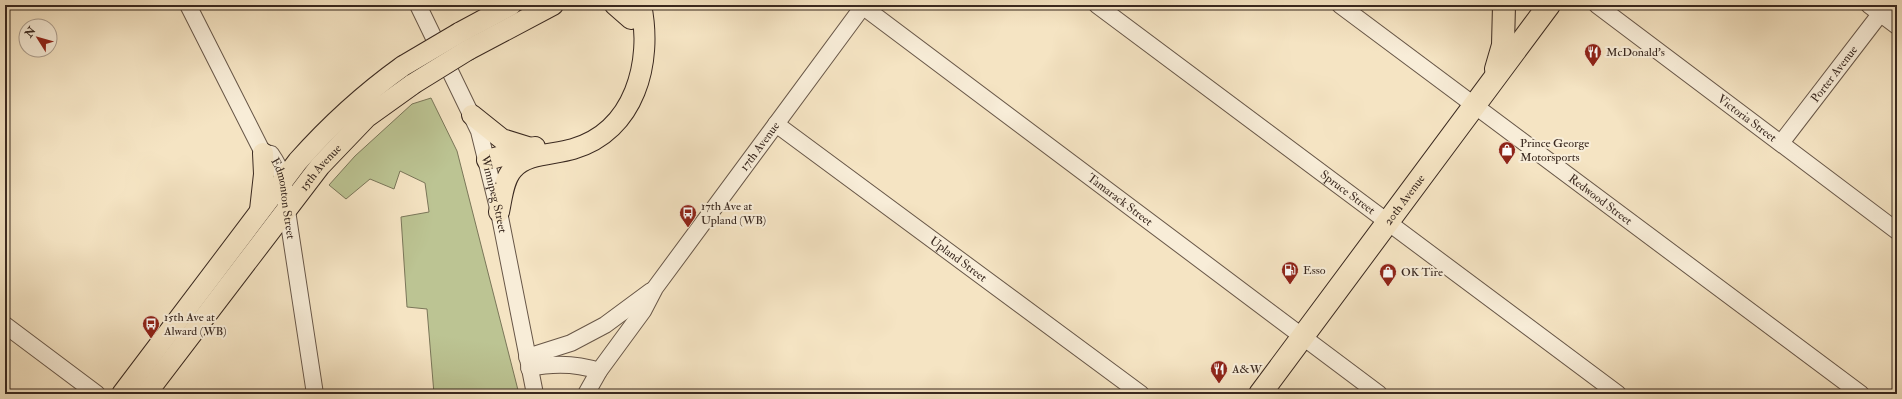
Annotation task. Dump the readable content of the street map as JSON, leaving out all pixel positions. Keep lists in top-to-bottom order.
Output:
{
  "streets": {
    "highway": ["20th Avenue"],
    "main road": ["15th Avenue"],
    "street": [
      "Porter Avenue",
      "Victoria Street",
      "17th Avenue",
      "Spruce Street",
      "Winnipeg Street",
      "Redwood Street",
      "Edmonton Street",
      "Tamarack Street",
      "Upland Street"
    ]
  },
  "crossings": [
    ["Porter Avenue", "Victoria Street"],
    ["17th Avenue", "Winnipeg Street"],
    ["17th Avenue", "Tamarack Street"],
    ["17th Avenue", "Upland Street"],
    ["15th Avenue", "Edmonton Street"],
    ["Spruce Street", "20th Avenue"],
    ["Redwood Street", "20th Avenue"],
    ["Tamarack Street", "20th Avenue"]
  ],
  "places": {
    "restaurant": ["McDonald's", "A&W"],
    "shop": ["Prince George Motorsports", "OK Tire"],
    "bus stop": ["17th Ave at Upland (WB)", "15th Ave at Alward (WB)"],
    "fuel station": ["Esso"]
  },
  "north": "top left"
}
